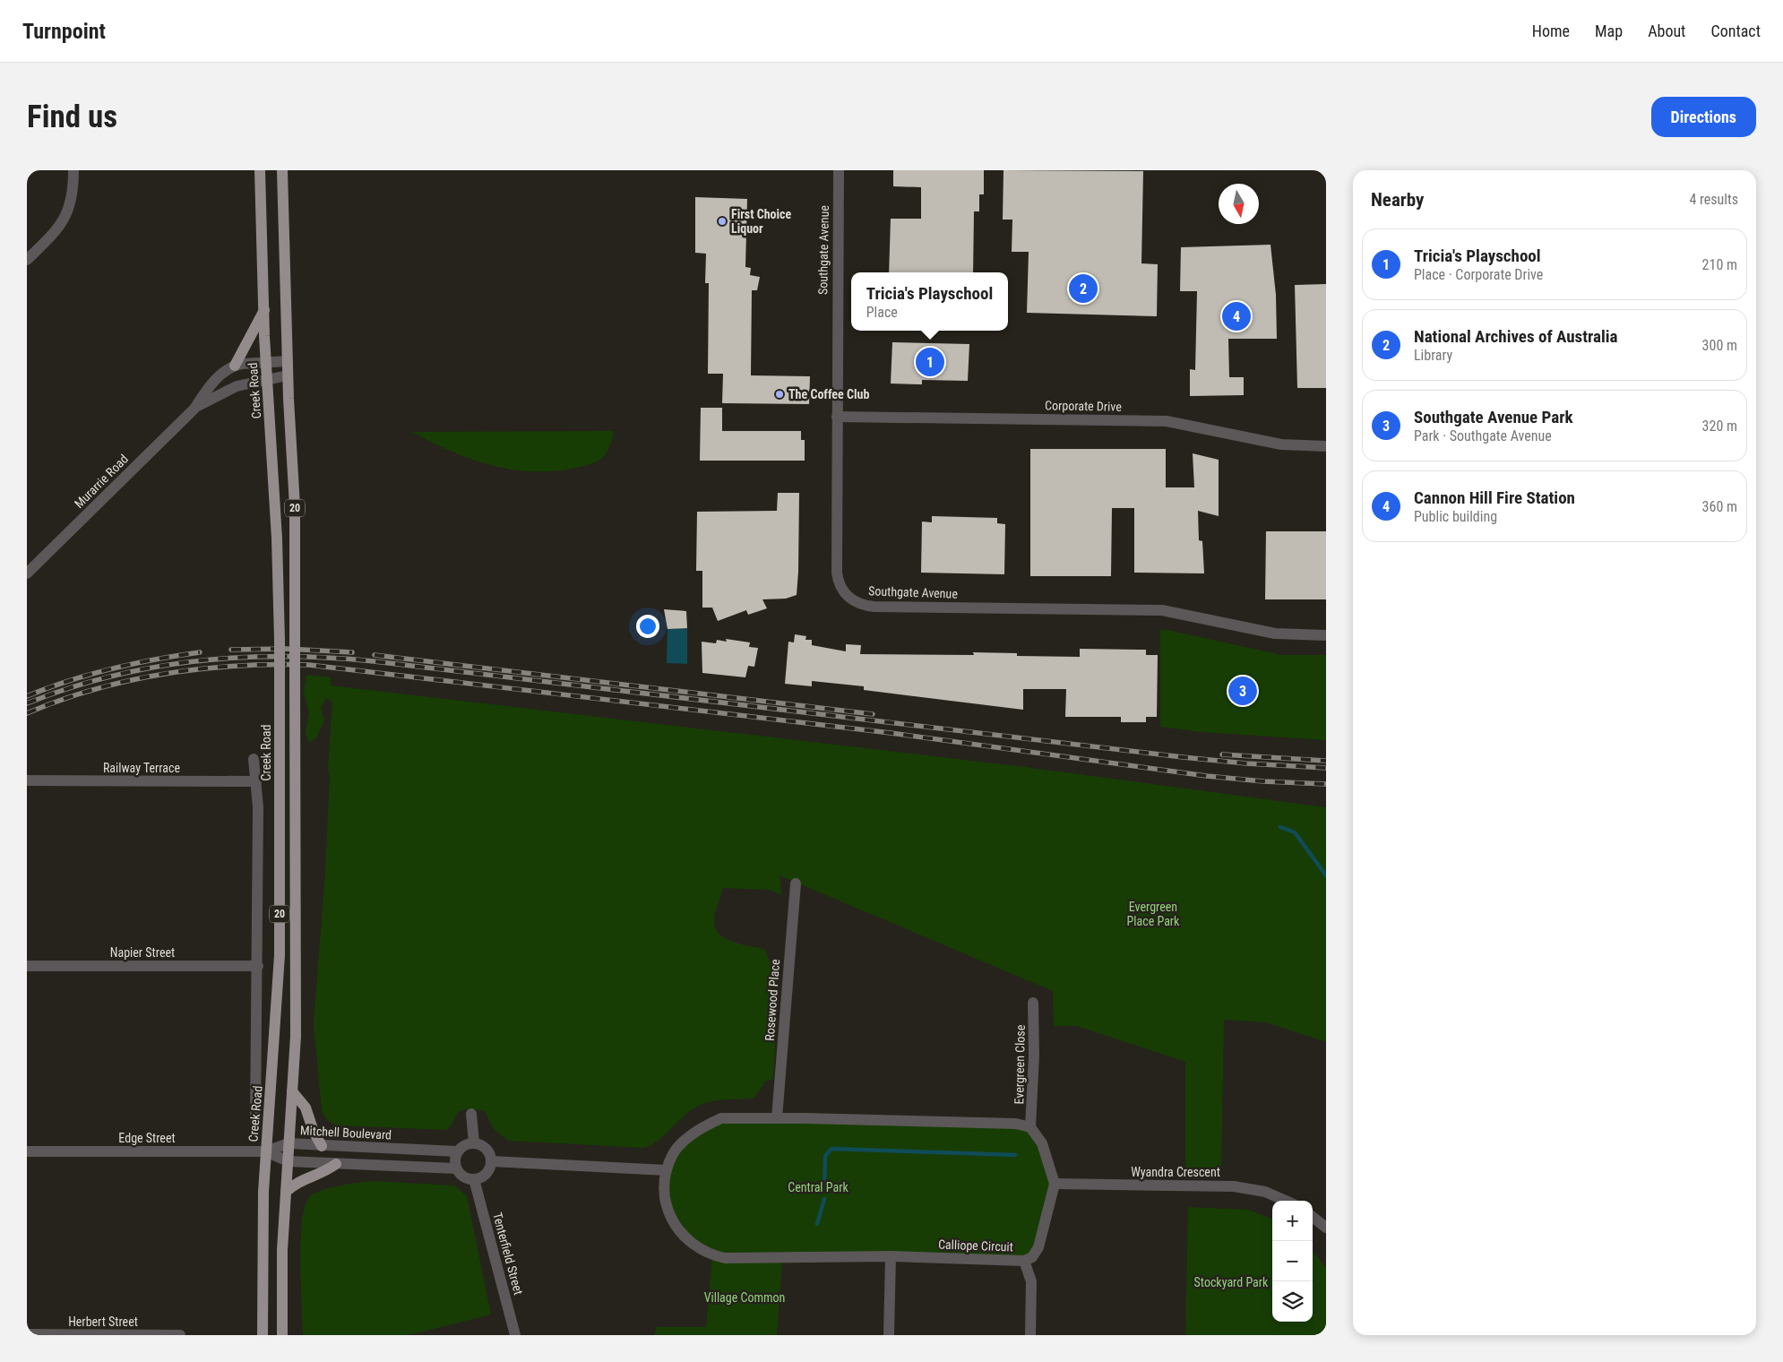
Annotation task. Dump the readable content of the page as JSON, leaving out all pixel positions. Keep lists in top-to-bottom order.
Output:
{
  "streets": {
    "main road": ["Creek Road", "20"],
    "street": [
      "Southgate Avenue",
      "Corporate Drive",
      "Murarrie Road",
      "Railway Terrace",
      "Napier Street",
      "Rosewood Place",
      "Evergreen Close",
      "Mitchell Boulevard",
      "Edge Street",
      "Wyandra Crescent",
      "Calliope Circuit",
      "Tenterfield Street",
      "Herbert Street"
    ]
  },
  "crossings": [
    ["Southgate Avenue", "Corporate Drive"],
    ["Creek Road", "Murarrie Road"],
    ["Creek Road", "Railway Terrace"],
    ["Creek Road", "Napier Street"],
    ["Creek Road", "Mitchell Boulevard"],
    ["Creek Road", "Edge Street"],
    ["Murarrie Road", "20"],
    ["20", "Mitchell Boulevard"],
    ["Rosewood Place", "Calliope Circuit"],
    ["Evergreen Close", "Calliope Circuit"],
    ["Mitchell Boulevard", "Edge Street"],
    ["Mitchell Boulevard", "Tenterfield Street"],
    ["Wyandra Crescent", "Calliope Circuit"]
  ],
  "parks": [
    "Evergreen Place Park",
    "Central Park",
    "Stockyard Park",
    "Village Common"
  ],
  "places": ["First Choice Liquor", "The Coffee Club"],
  "north": "bottom",
  "page": {
    "header": "Turnpoint",
    "nav": [
      "Home",
      "Map",
      "About",
      "Contact"
    ],
    "buttons": "Directions",
    "title": "Find us",
    "heading": ["Nearby", "4 results"],
    "list": [
      {
        "mark": "1",
        "name": "Tricia's Playschool",
        "note": "Place · Corporate Drive",
        "value": "210 m"
      },
      {
        "mark": "2",
        "name": "National Archives of Australia",
        "note": "Library",
        "value": "300 m"
      },
      {
        "mark": "3",
        "name": "Southgate Avenue Park",
        "note": "Park · Southgate Avenue",
        "value": "320 m"
      },
      {
        "mark": "4",
        "name": "Cannon Hill Fire Station",
        "note": "Public building",
        "value": "360 m"
      }
    ],
    "popup": ["Tricia's Playschool", "Place"],
    "pins": [
      "2",
      "4",
      "1",
      "3"
    ],
    "map_buttons": ["+", "−"]
  }
}
